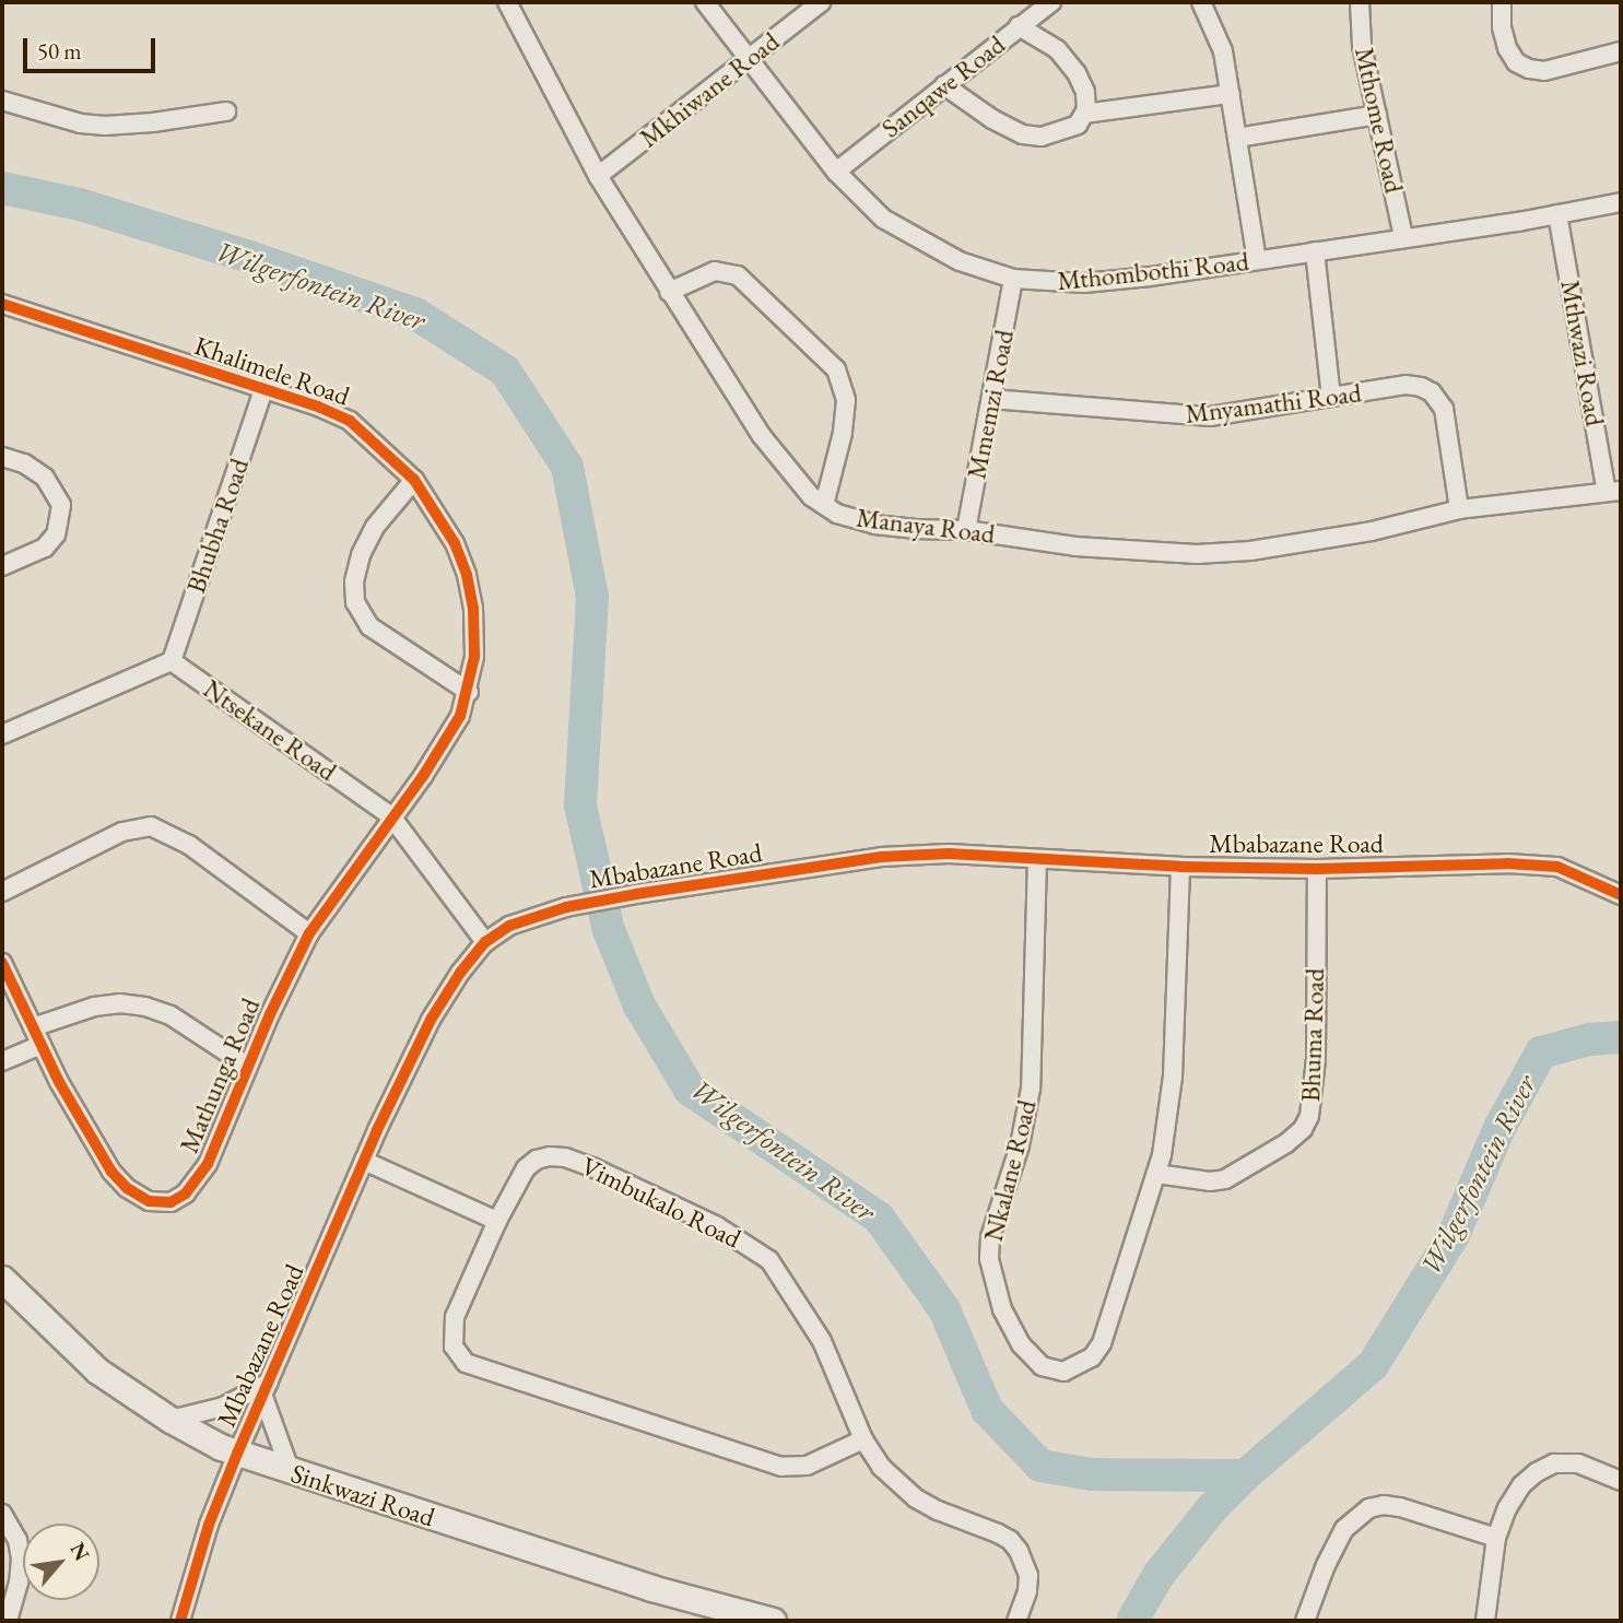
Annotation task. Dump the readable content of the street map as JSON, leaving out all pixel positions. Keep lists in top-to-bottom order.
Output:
{
  "streets": {
    "street": [
      "Sanqawe Road",
      "Mkhiwane Road",
      "Mthome Road",
      "Mthombothi Road",
      "Mthwazi Road",
      "Khalimele Road",
      "Mnyamathi Road",
      "Mmemzi Road",
      "Bhubha Road",
      "Manaya Road",
      "Ntsekane Road",
      "Mbabazane Road",
      "Bhuma Road",
      "Mathunga Road",
      "Nkalane Road",
      "Vimbukalo Road",
      "Sinkwazi Road"
    ]
  },
  "crossings": [
    ["Sanqawe Road", "Mthombothi Road"],
    ["Mkhiwane Road", "Mthombothi Road"],
    ["Mkhiwane Road", "Manaya Road"],
    ["Mthome Road", "Mthombothi Road"],
    ["Mthombothi Road", "Mthwazi Road"],
    ["Mthombothi Road", "Mmemzi Road"],
    ["Mthwazi Road", "Manaya Road"],
    ["Khalimele Road", "Bhubha Road"],
    ["Khalimele Road", "Ntsekane Road"],
    ["Khalimele Road", "Mathunga Road"],
    ["Mnyamathi Road", "Mmemzi Road"],
    ["Mnyamathi Road", "Manaya Road"],
    ["Mmemzi Road", "Manaya Road"],
    ["Bhubha Road", "Ntsekane Road"],
    ["Ntsekane Road", "Mbabazane Road"],
    ["Ntsekane Road", "Mathunga Road"],
    ["Mbabazane Road", "Bhuma Road"],
    ["Mbabazane Road", "Nkalane Road"],
    ["Mbabazane Road", "Sinkwazi Road"],
    ["Bhuma Road", "Nkalane Road"]
  ],
  "water": ["Wilgerfontein River"],
  "scale_bar": "50 m",
  "north": "top right"
}
